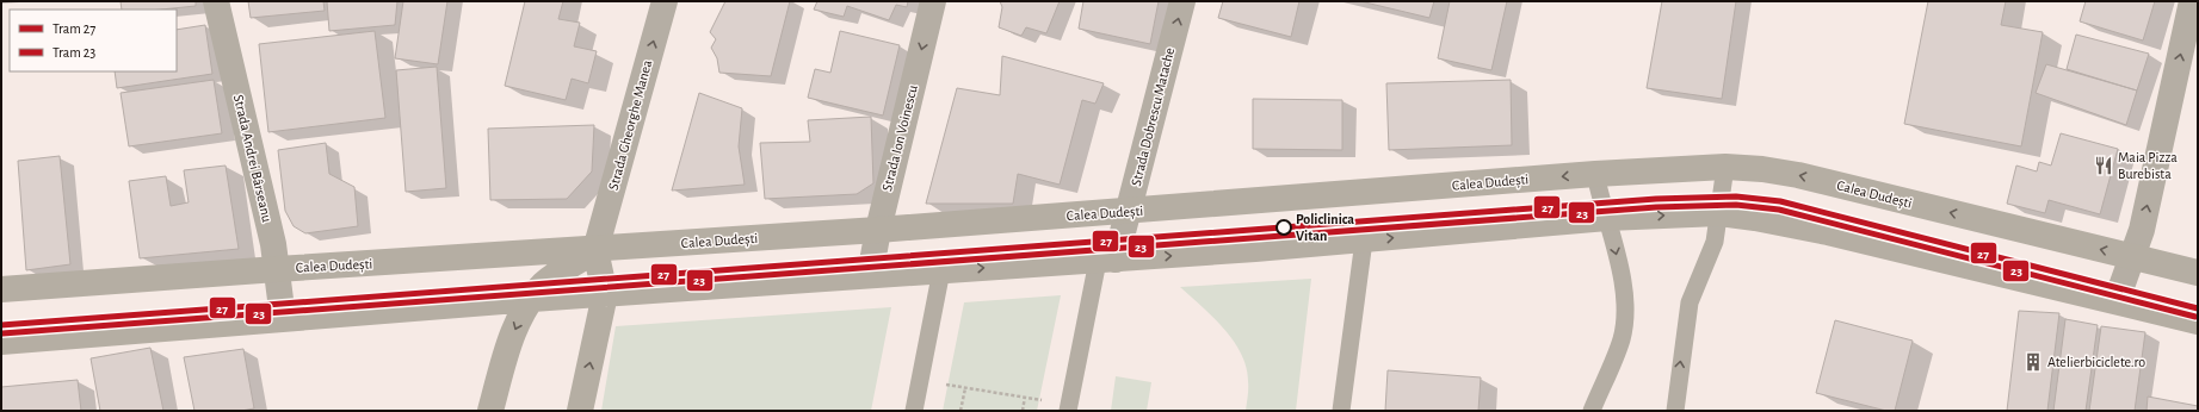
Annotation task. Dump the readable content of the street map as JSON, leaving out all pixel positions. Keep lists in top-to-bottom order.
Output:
{
  "streets": {
    "main road": ["Calea Dudești"],
    "street": [
      "Strada Dobrescu Matache",
      "Strada Gheorghe Manea",
      "Strada Ion Voinescu",
      "Strada Andrei Bârseanu"
    ]
  },
  "crossings": [
    ["Strada Dobrescu Matache", "Calea Dudești"],
    ["Strada Gheorghe Manea", "Calea Dudești"],
    ["Strada Ion Voinescu", "Calea Dudești"],
    ["Strada Andrei Bârseanu", "Calea Dudești"]
  ],
  "one_way": ["Strada Dobrescu Matache", "Strada Gheorghe Manea", "Strada Ion Voinescu"],
  "places": {
    "restaurant": ["Maia Pizza Burebista"],
    "other": ["Policlinica Vitan"],
    "building": ["Atelierbiciclete.ro"]
  },
  "lines": ["tram line 27", "tram line 23"],
  "legend": ["Tram 27", "Tram 23"]
}
